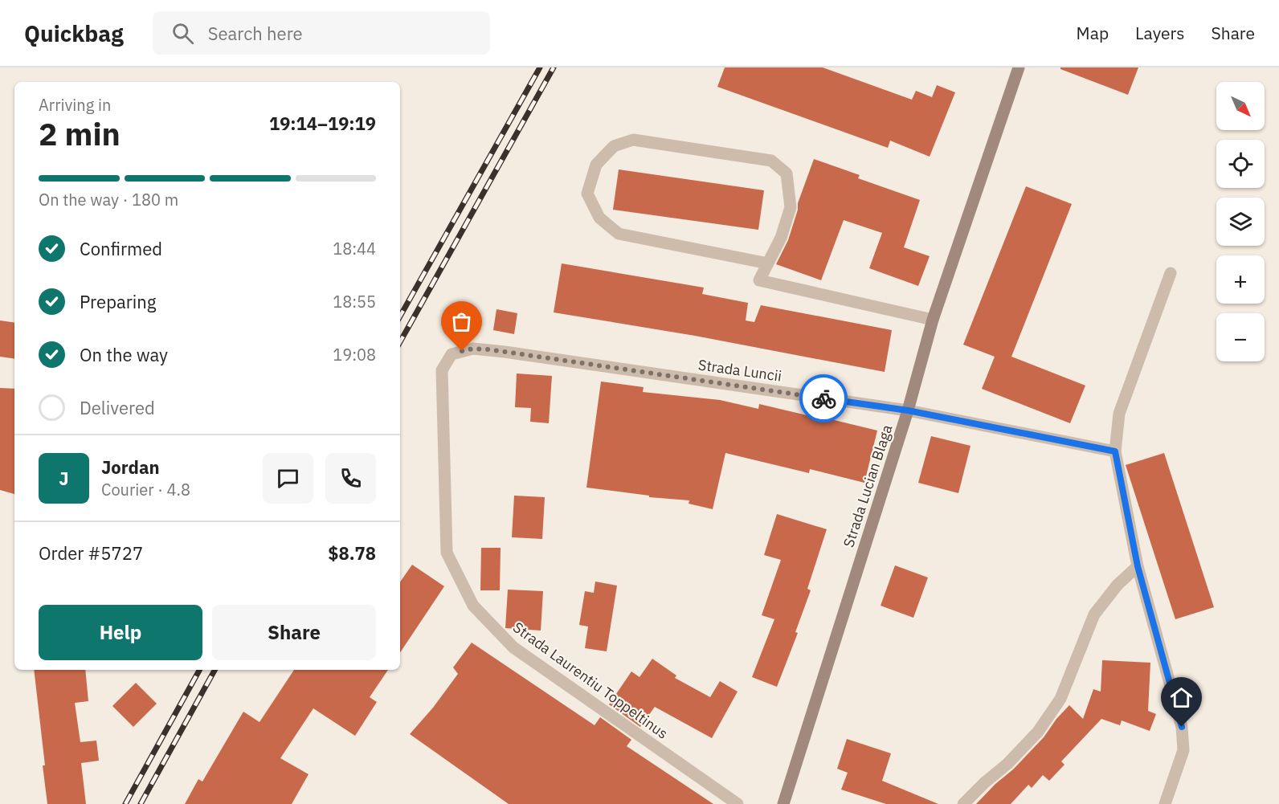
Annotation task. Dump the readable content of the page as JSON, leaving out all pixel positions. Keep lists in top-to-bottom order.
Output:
{
  "streets": {
    "street": ["Strada Luncii", "Strada Lucian Blaga", "Strada Laurentiu Toppeltinus"]
  },
  "crossings": [
    ["Strada Luncii", "Strada Lucian Blaga"],
    ["Strada Luncii", "Strada Laurentiu Toppeltinus"]
  ],
  "north": "bottom right",
  "page": {
    "header": "Quickbag",
    "search": "Search here",
    "nav": ["Map", "Layers", "Share"],
    "map_buttons": ["+", "−"],
    "heading": ["2 min", "Arriving in", "19:14–19:19"],
    "panel": [
      "Jordan",
      "Courier · 4.8",
      "Order #5727",
      "$8.78"
    ],
    "bar": "On the way · 180 m",
    "list": [
      ["Confirmed", "18:44"],
      ["Preparing", "18:55"],
      ["On the way", "19:08"],
      "Delivered"
    ],
    "round": "J",
    "buttons": ["Help", "Share"]
  }
}
